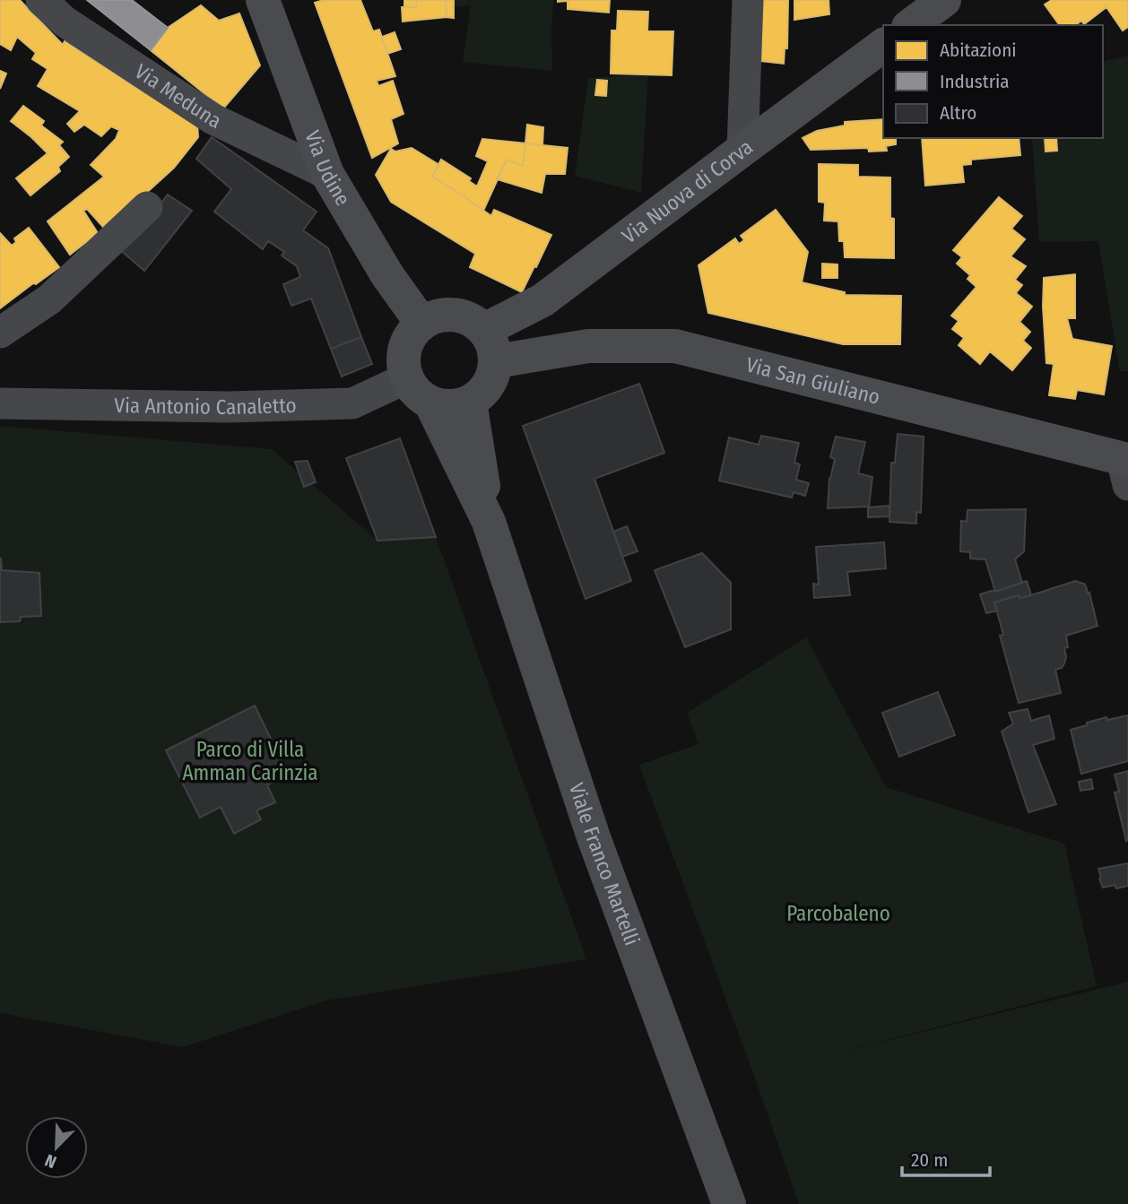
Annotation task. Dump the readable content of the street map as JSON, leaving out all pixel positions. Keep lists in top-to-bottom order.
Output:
{
  "streets": {
    "main road": [
      "Via Udine",
      "Via Nuova di Corva",
      "Via San Giuliano",
      "Viale Franco Martelli"
    ],
    "street": ["Via Meduna", "Via Antonio Canaletto"]
  },
  "crossings": [
    ["Via Meduna", "Via Udine"],
    ["Via Udine", "Via Nuova di Corva"],
    ["Via Udine", "Via San Giuliano"],
    ["Via Udine", "Via Antonio Canaletto"],
    ["Via Udine", "Viale Franco Martelli"],
    ["Via Nuova di Corva", "Via San Giuliano"],
    ["Via Nuova di Corva", "Via Antonio Canaletto"],
    ["Via Nuova di Corva", "Viale Franco Martelli"],
    ["Via San Giuliano", "Via Antonio Canaletto"],
    ["Via San Giuliano", "Viale Franco Martelli"],
    ["Via Antonio Canaletto", "Viale Franco Martelli"]
  ],
  "parks": ["Parco di Villa Amman Carinzia", "Parcobaleno"],
  "legend": ["Abitazioni", "Industria", "Altro"],
  "scale_bar": "20 m",
  "north": "bottom left"
}
